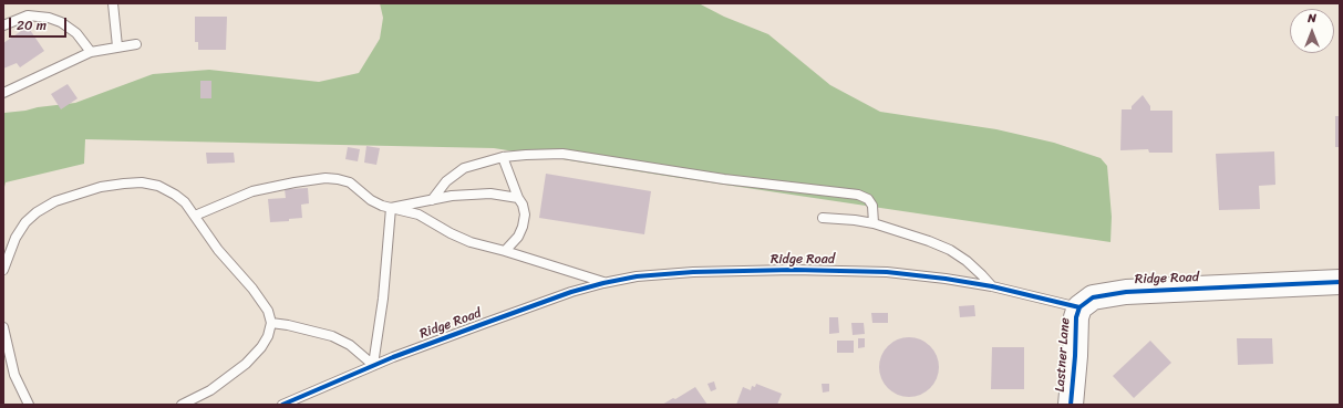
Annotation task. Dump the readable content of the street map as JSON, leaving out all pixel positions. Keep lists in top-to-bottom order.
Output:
{
  "streets": {
    "street": ["Ridge Road", "Lastner Lane"]
  },
  "crossings": [
    ["Ridge Road", "Lastner Lane"]
  ],
  "scale_bar": "20 m",
  "north": "top"
}
